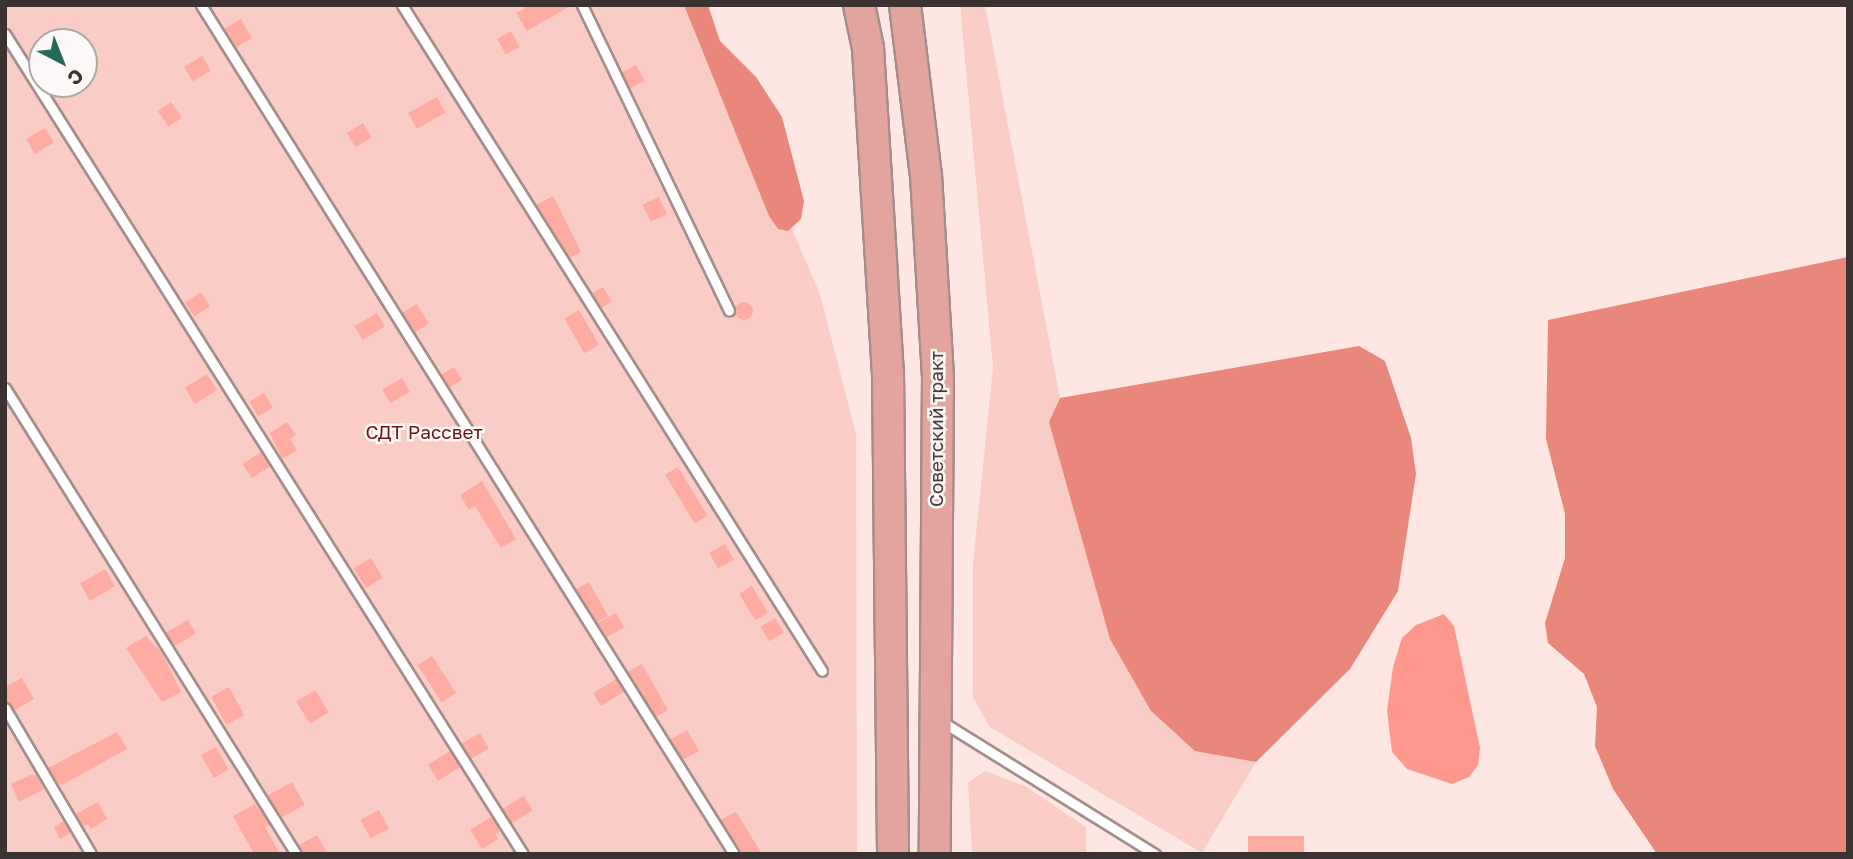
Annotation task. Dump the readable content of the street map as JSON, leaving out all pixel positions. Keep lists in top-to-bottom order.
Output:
{
  "streets": {
    "highway": ["Советский тракт"]
  },
  "parks": ["СДТ Рассвет"],
  "north": "bottom right"
}
